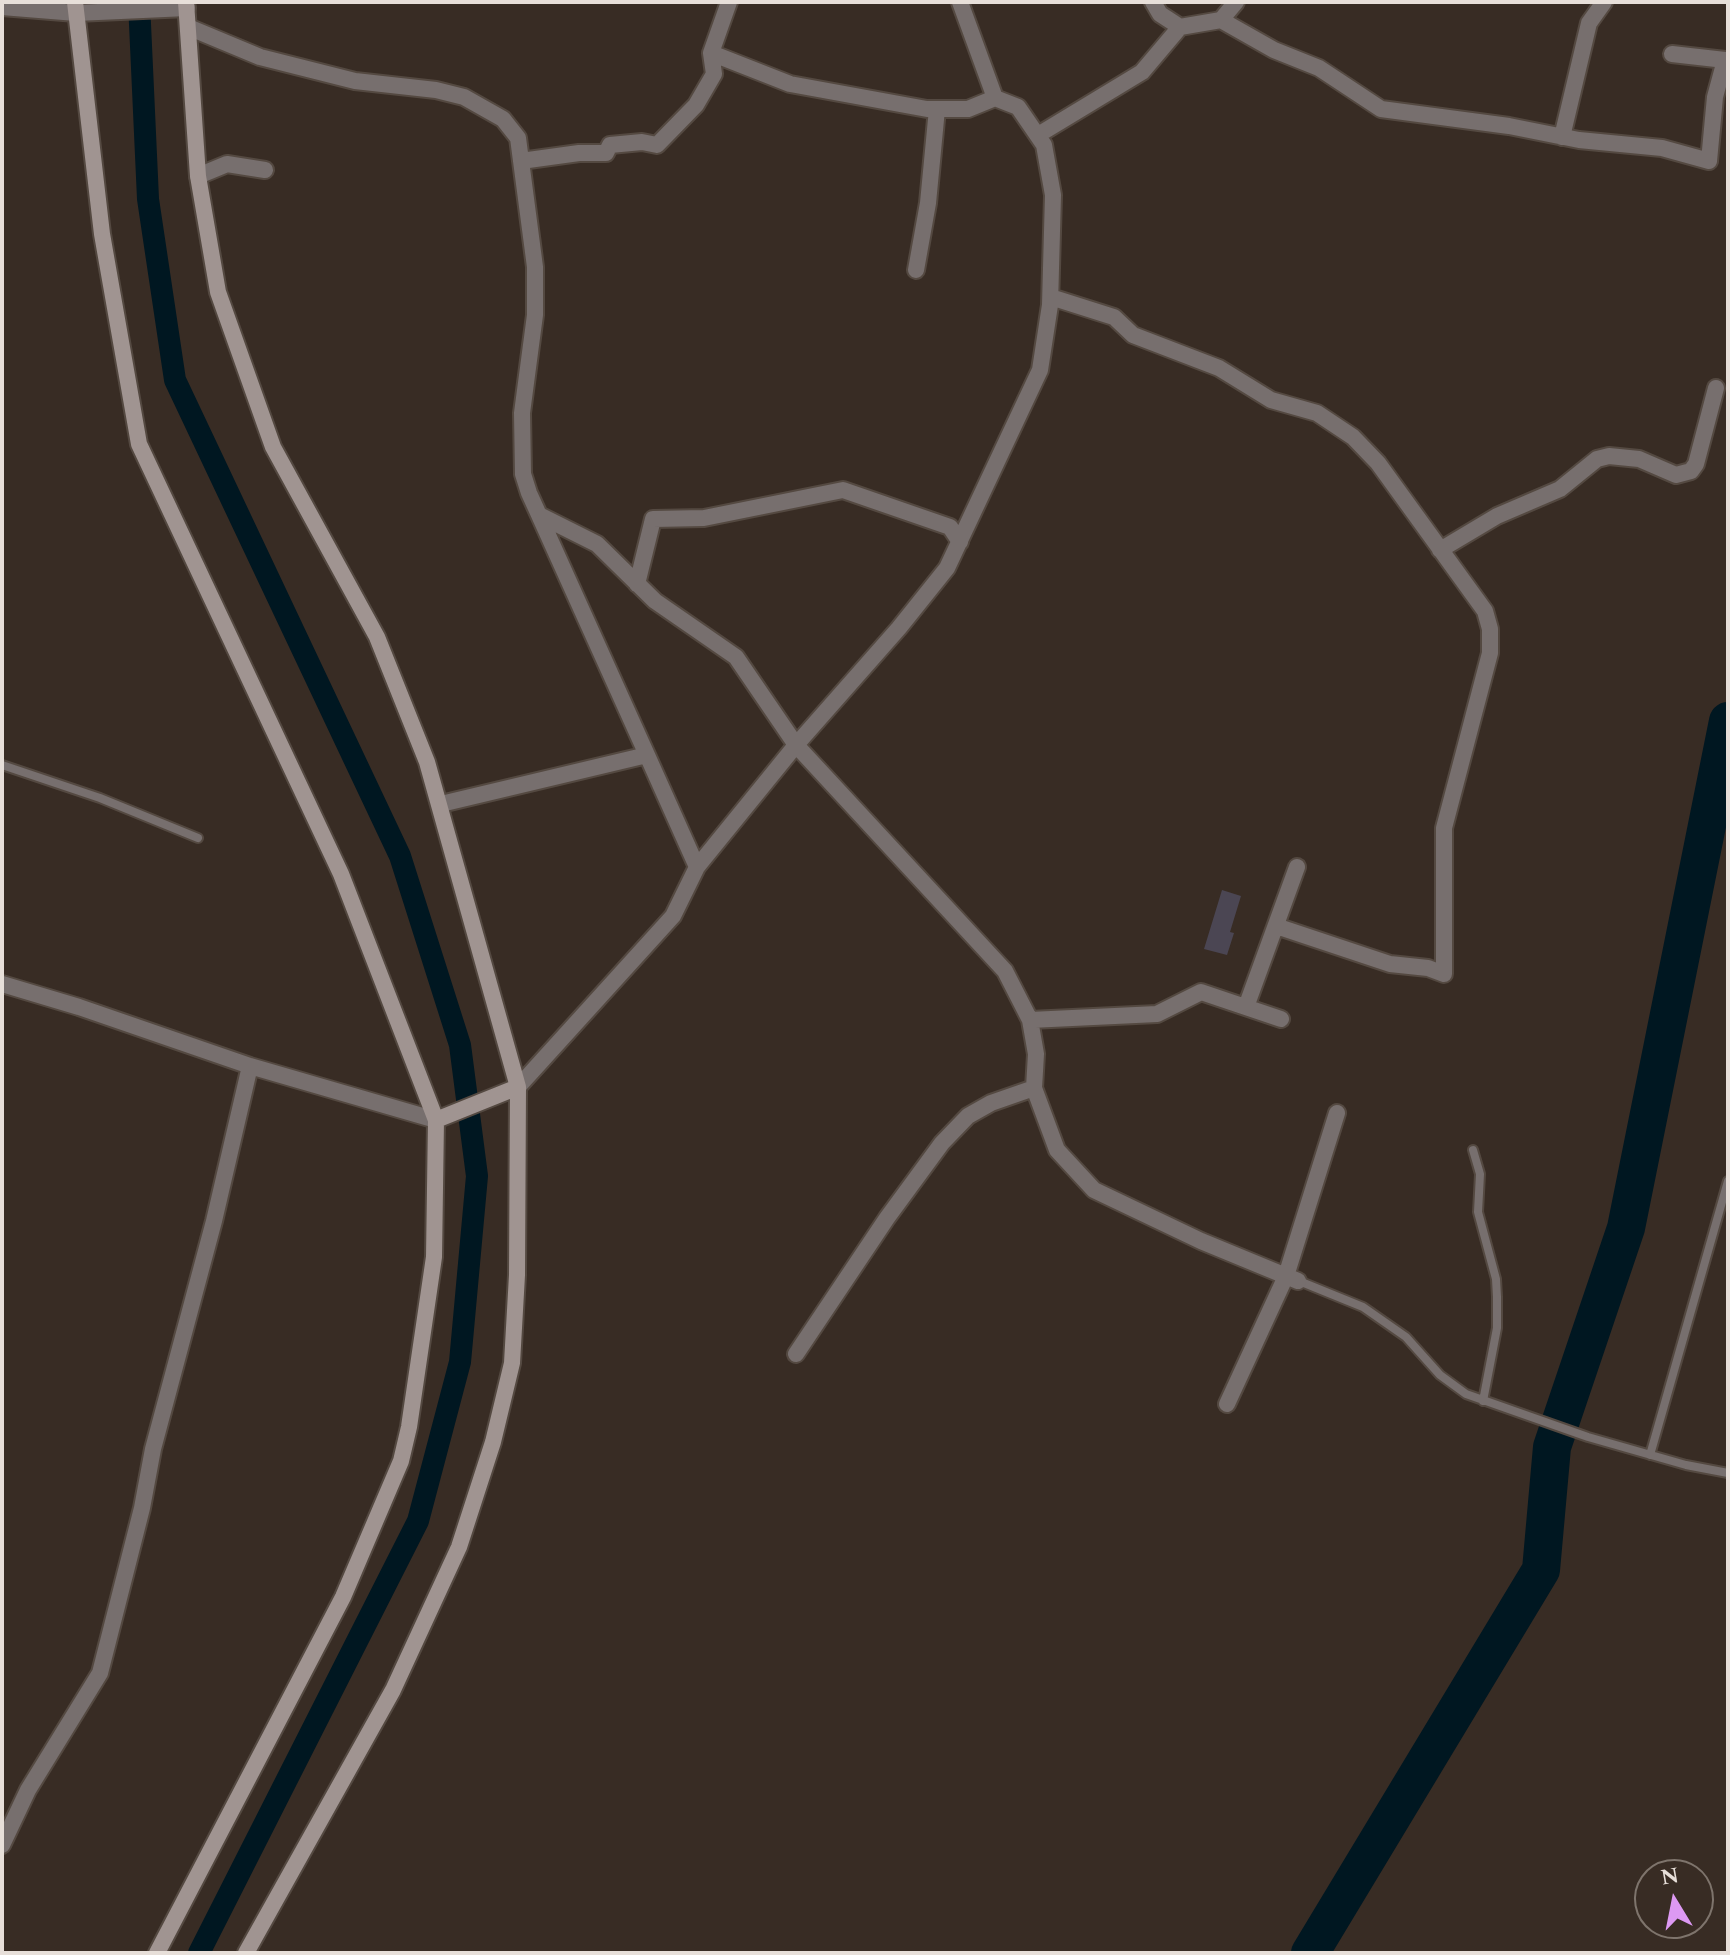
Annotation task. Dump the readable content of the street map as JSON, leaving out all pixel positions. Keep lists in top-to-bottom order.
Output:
{
  "north": "top"
}
